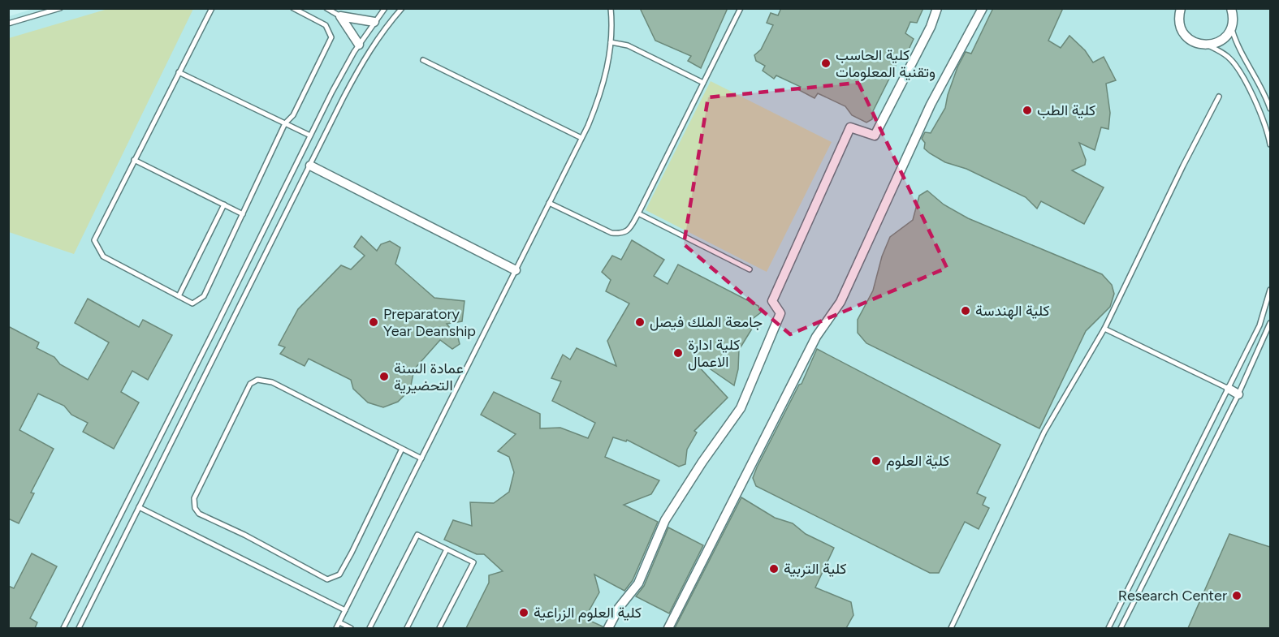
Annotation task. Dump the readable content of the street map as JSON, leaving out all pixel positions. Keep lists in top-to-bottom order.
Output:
{
  "places": [
    "كلية الحاسب وتقنية المعلومات",
    "كلية الطب",
    "كلية الهندسة",
    "Preparatory Year Deanship",
    "جامعة الملك فيصل",
    "كلية ادارة الاعمال",
    "عمادة السنة التحضيرية",
    "كلية العلوم",
    "كلية التربية",
    "Research Center",
    "كلية العلوم الزراعية"
  ]
}
